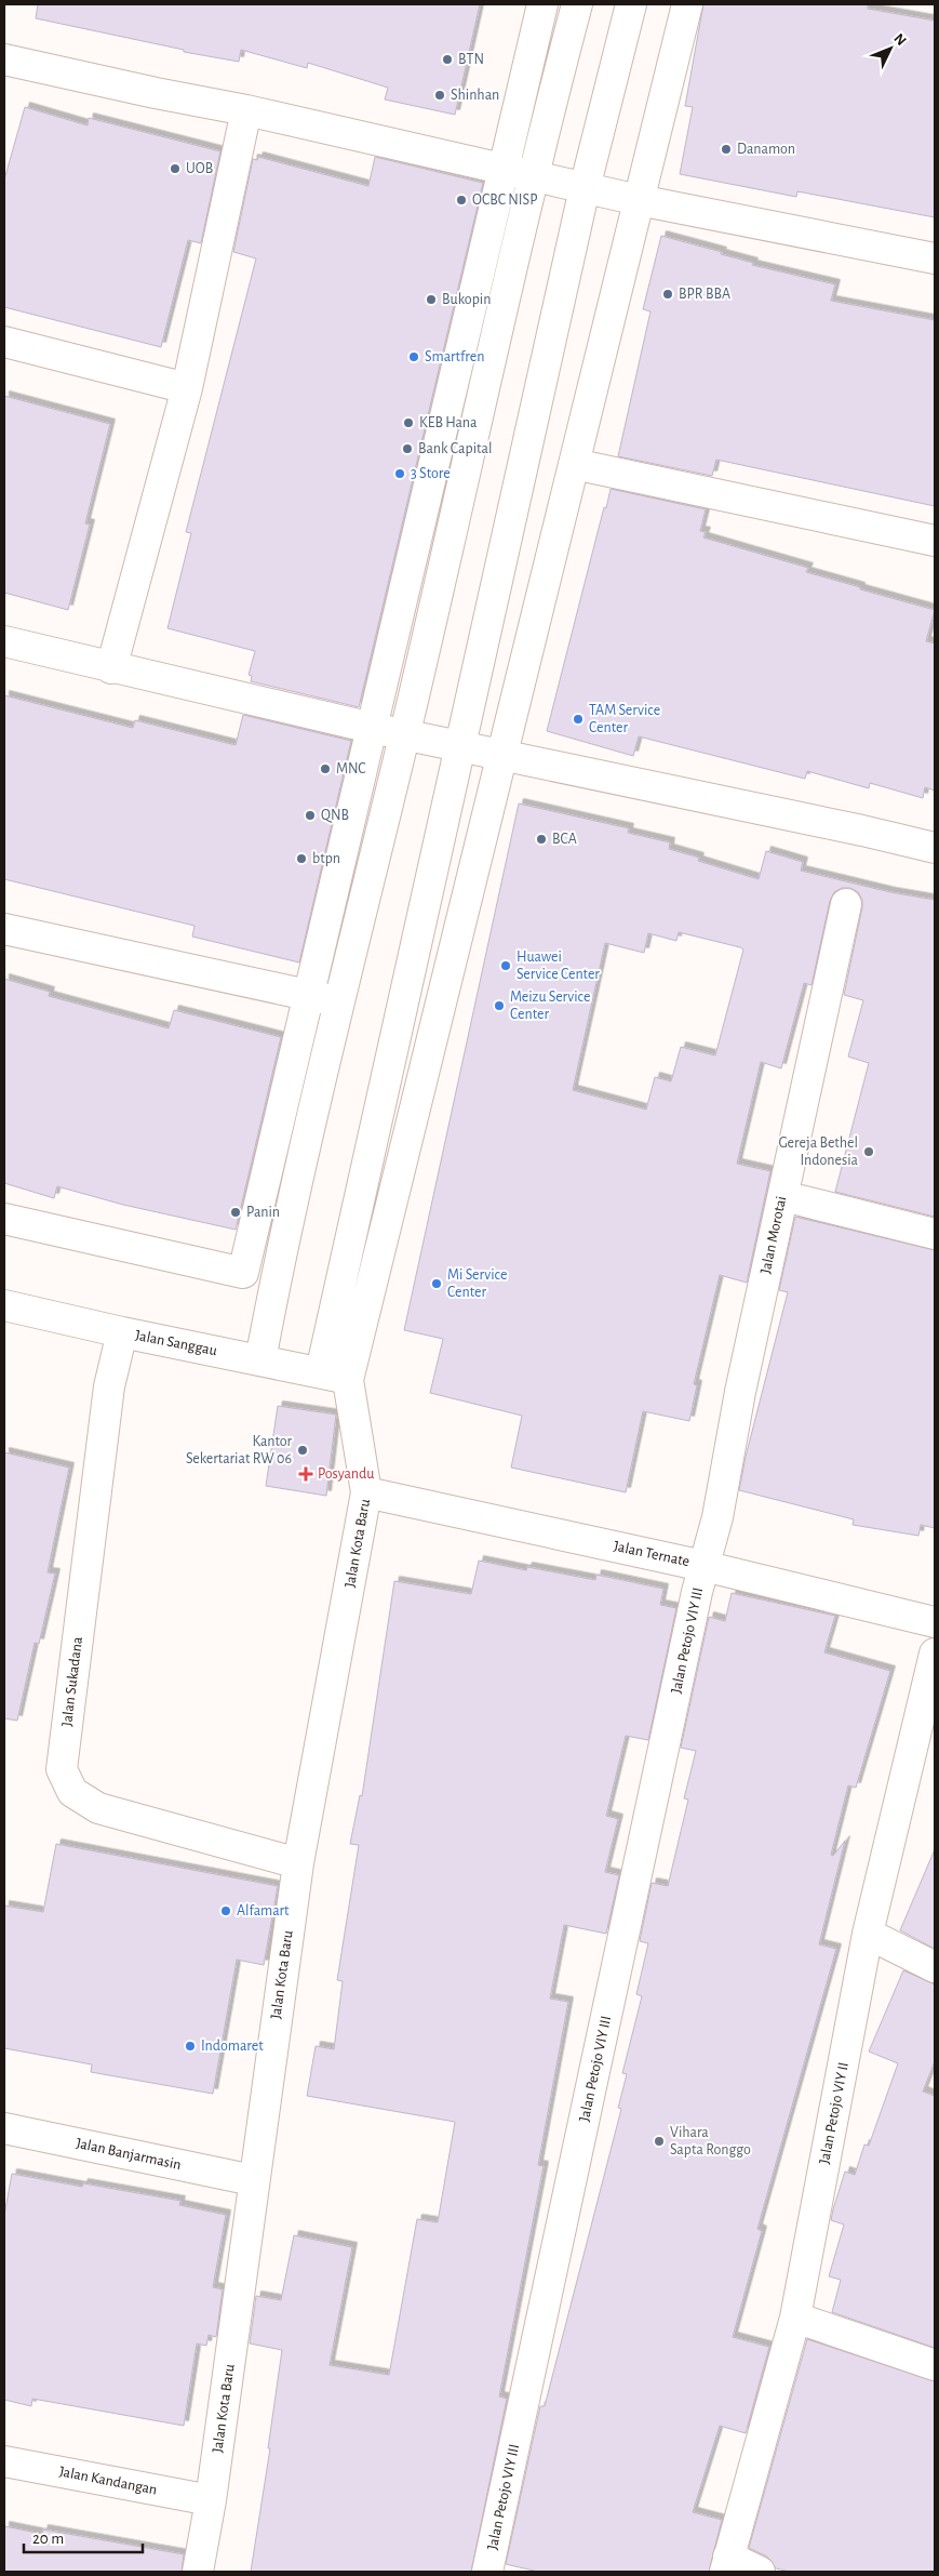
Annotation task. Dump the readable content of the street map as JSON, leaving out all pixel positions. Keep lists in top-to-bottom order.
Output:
{
  "streets": {
    "street": [
      "Jalan Morotai",
      "Jalan Sanggau",
      "Jalan Kota Baru",
      "Jalan Ternate",
      "Jalan Petojo VIY III",
      "Jalan Sukadana",
      "Jalan Petojo VIY II",
      "Jalan Banjarmasin",
      "Jalan Kandangan"
    ]
  },
  "crossings": [
    ["Jalan Morotai", "Jalan Ternate"],
    ["Jalan Morotai", "Jalan Petojo VIY III"],
    ["Jalan Sanggau", "Jalan Kota Baru"],
    ["Jalan Sanggau", "Jalan Sukadana"],
    ["Jalan Kota Baru", "Jalan Ternate"],
    ["Jalan Kota Baru", "Jalan Sukadana"],
    ["Jalan Kota Baru", "Jalan Banjarmasin"],
    ["Jalan Kota Baru", "Jalan Kandangan"],
    ["Jalan Ternate", "Jalan Petojo VIY III"]
  ],
  "places": {
    "other": [
      "BTN",
      "Shinhan",
      "Danamon",
      "UOB",
      "OCBC NISP",
      "BPR BBA",
      "Bukopin",
      "Smartfren",
      "KEB Hana",
      "Bank Capital",
      "3 Store",
      "TAM Service Center",
      "MNC",
      "QNB",
      "BCA",
      "btpn",
      "Huawei Service Center",
      "Meizu Service Center",
      "Gereja Bethel Indonesia",
      "Panin",
      "Mi Service Center",
      "Kantor Sekertariat RW 06",
      "Alfamart",
      "Indomaret",
      "Vihara Sapta Ronggo"
    ],
    "health": ["Posyandu"]
  },
  "scale_bar": "20 m",
  "north": "top right"
}
